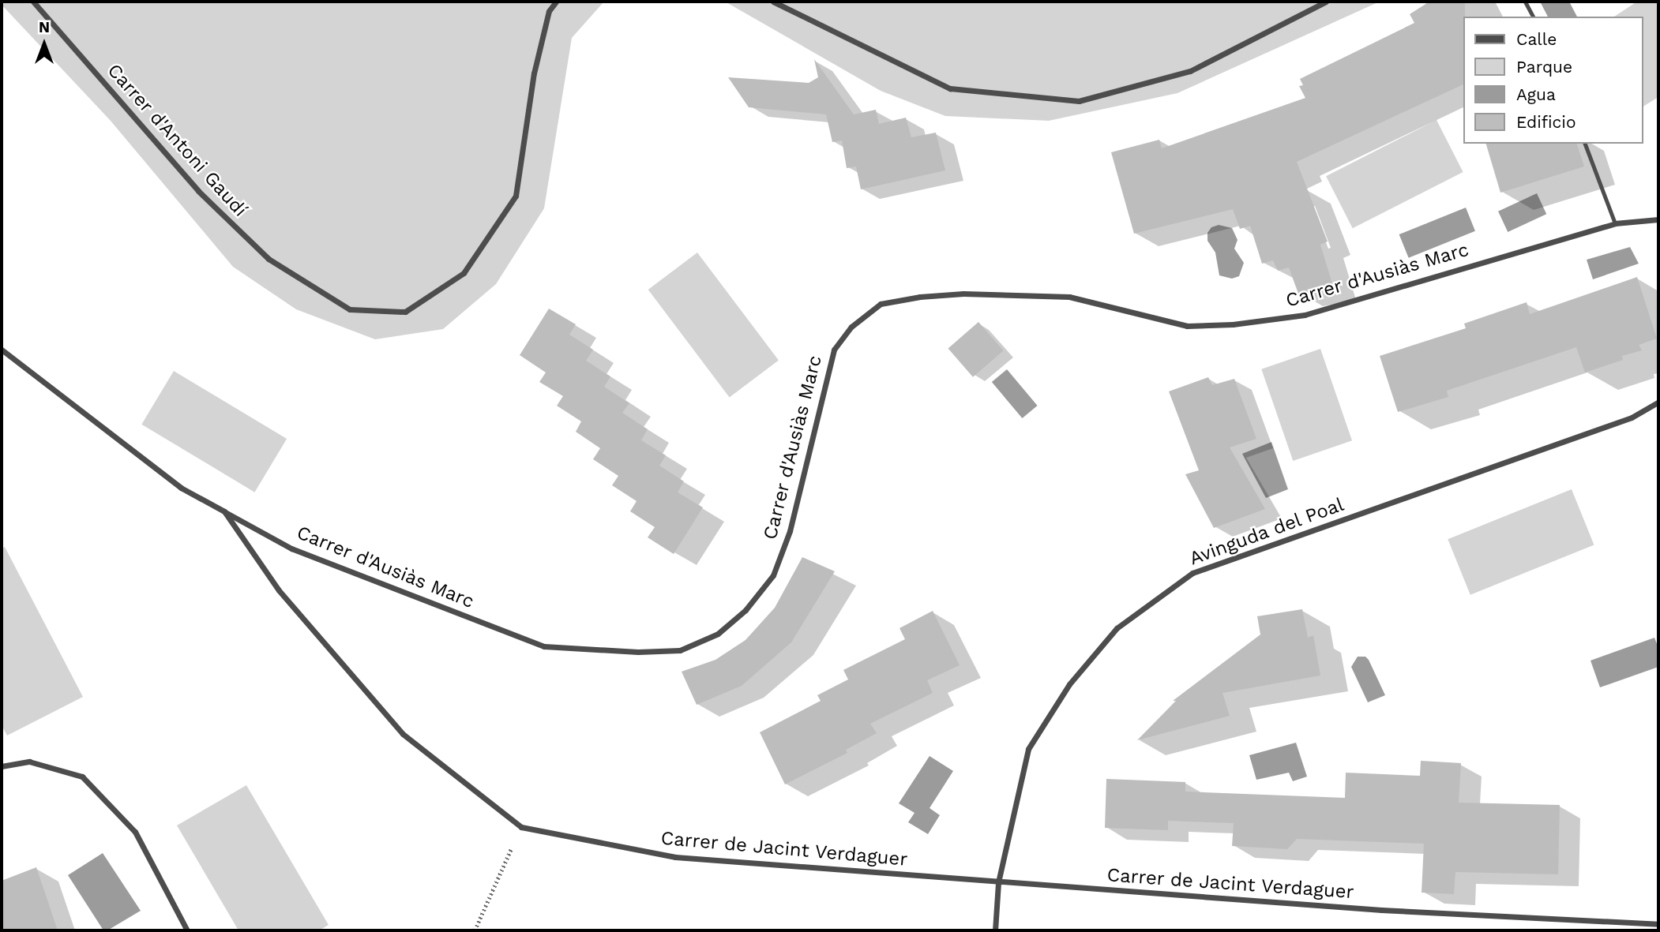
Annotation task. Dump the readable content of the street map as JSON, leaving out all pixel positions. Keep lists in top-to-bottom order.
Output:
{
  "streets": {
    "street": [
      "Carrer d'Antoni Gaudí",
      "Carrer d'Ausiàs Marc",
      "Avinguda del Poal",
      "Carrer de Jacint Verdaguer"
    ]
  },
  "crossings": [
    ["Carrer d'Ausiàs Marc", "Carrer de Jacint Verdaguer"],
    ["Avinguda del Poal", "Carrer de Jacint Verdaguer"]
  ],
  "legend": [
    "Calle",
    "Parque",
    "Agua",
    "Edificio"
  ],
  "north": "top"
}
